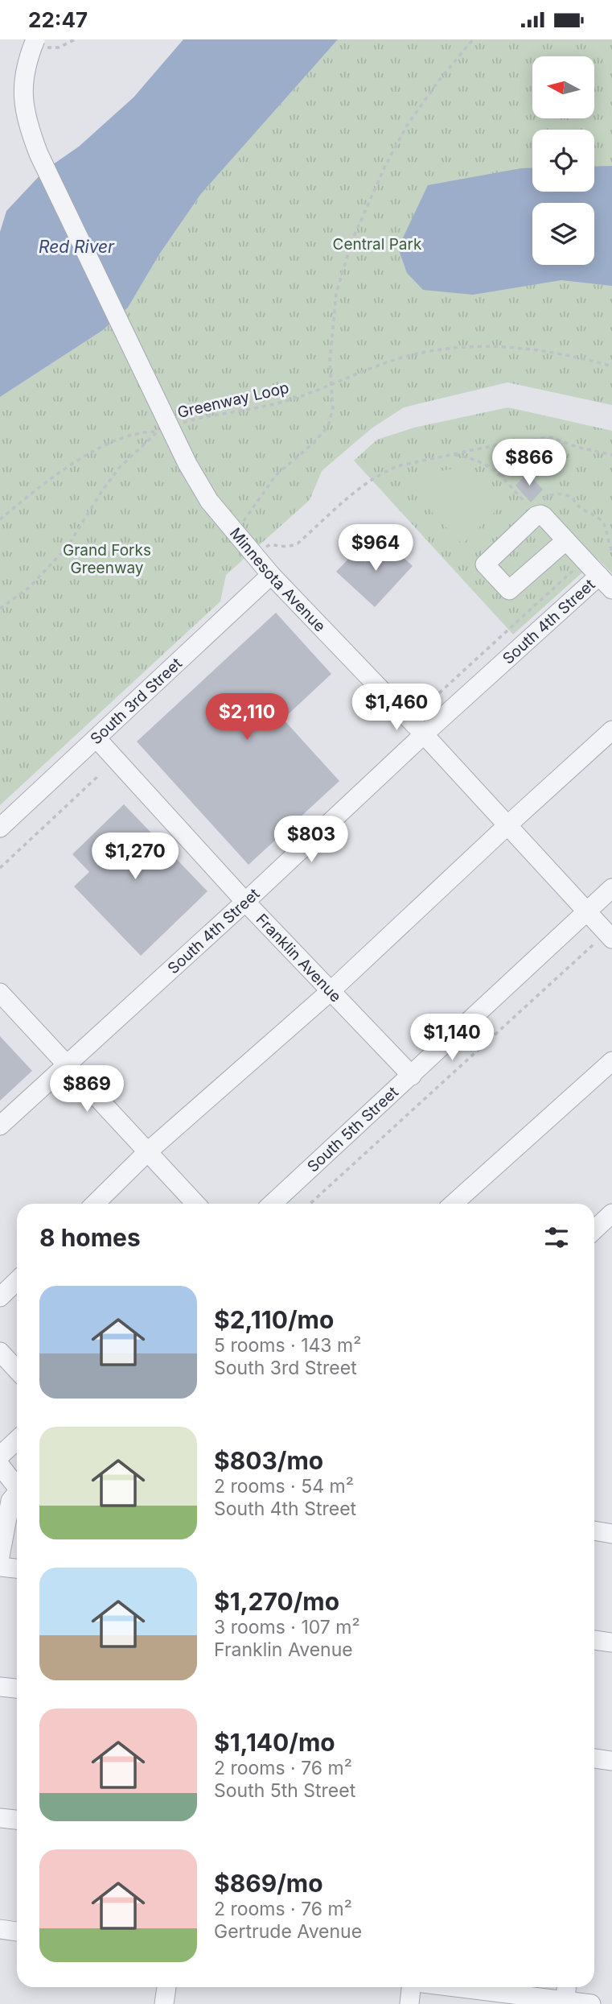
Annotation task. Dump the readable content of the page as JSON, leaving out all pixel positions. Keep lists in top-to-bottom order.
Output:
{
  "streets": {
    "street": [
      "Minnesota Avenue",
      "South 4th Street",
      "South 3rd Street",
      "Franklin Avenue",
      "South 5th Street"
    ],
    "path": ["Greenway Loop"]
  },
  "crossings": [
    ["Minnesota Avenue", "South 4th Street"],
    ["Minnesota Avenue", "South 3rd Street"],
    ["Minnesota Avenue", "South 5th Street"],
    ["South 4th Street", "Franklin Avenue"],
    ["South 3rd Street", "Franklin Avenue"],
    ["Franklin Avenue", "South 5th Street"]
  ],
  "water": ["Red River"],
  "parks": ["Central Park", "Grand Forks Greenway"],
  "north": "left",
  "page": {
    "status": "22:47",
    "price": [
      "$866",
      "$964",
      "$1,460",
      "$2,110",
      "$803",
      "$1,270",
      "$1,140",
      "$869"
    ],
    "heading": "8 homes",
    "list": [
      {
        "name": "$2,110/mo",
        "note": "5 rooms · 143 m² · South 3rd Street"
      },
      {
        "name": "$803/mo",
        "note": "2 rooms · 54 m² · South 4th Street"
      },
      {
        "name": "$1,270/mo",
        "note": "3 rooms · 107 m² · Franklin Avenue"
      },
      {
        "name": "$1,140/mo",
        "note": "2 rooms · 76 m² · South 5th Street"
      },
      {
        "name": "$869/mo",
        "note": "2 rooms · 76 m² · Gertrude Avenue"
      }
    ]
  }
}
